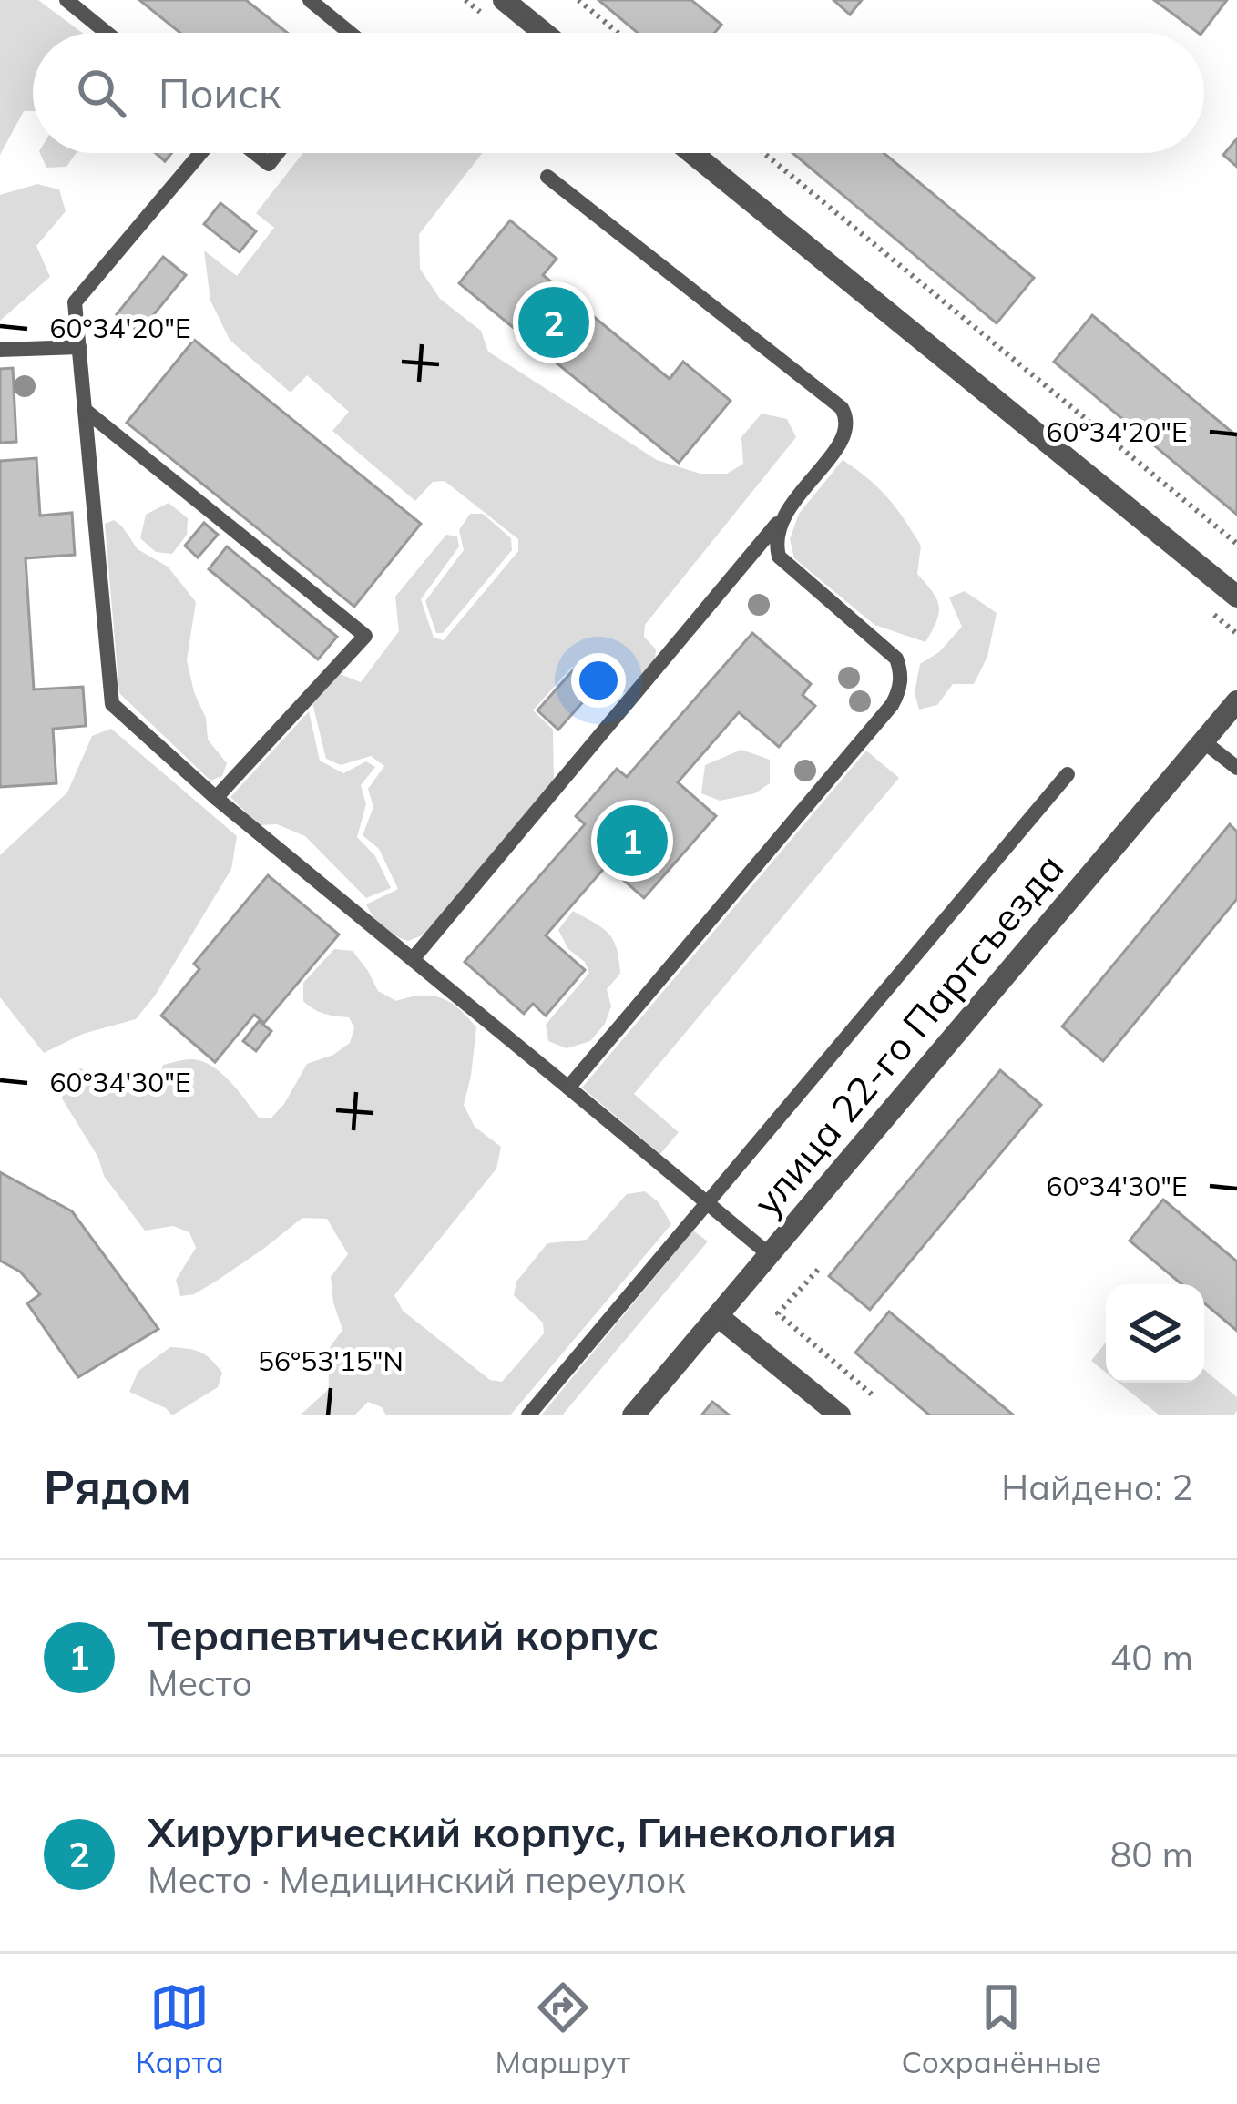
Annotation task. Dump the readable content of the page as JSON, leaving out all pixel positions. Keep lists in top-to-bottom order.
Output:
{
  "streets": {
    "street": ["улица 22-го Партсъезда"]
  },
  "page": {
    "search": "Поиск",
    "pins": ["2", "1"],
    "heading": ["Рядом", "Найдено: 2"],
    "list": [
      {
        "mark": "1",
        "name": "Терапевтический корпус",
        "note": "Место",
        "value": "40 m"
      },
      {
        "mark": "2",
        "name": "Хирургический корпус, Гинекология",
        "note": "Место · Медицинский переулок",
        "value": "80 m"
      }
    ],
    "nav": ["Карта", "Маршрут", "Сохранённые"]
  },
  "coordinates": ["60°34'20\"E", "60°34'30\"E", "56°53'15\"N"]
}
